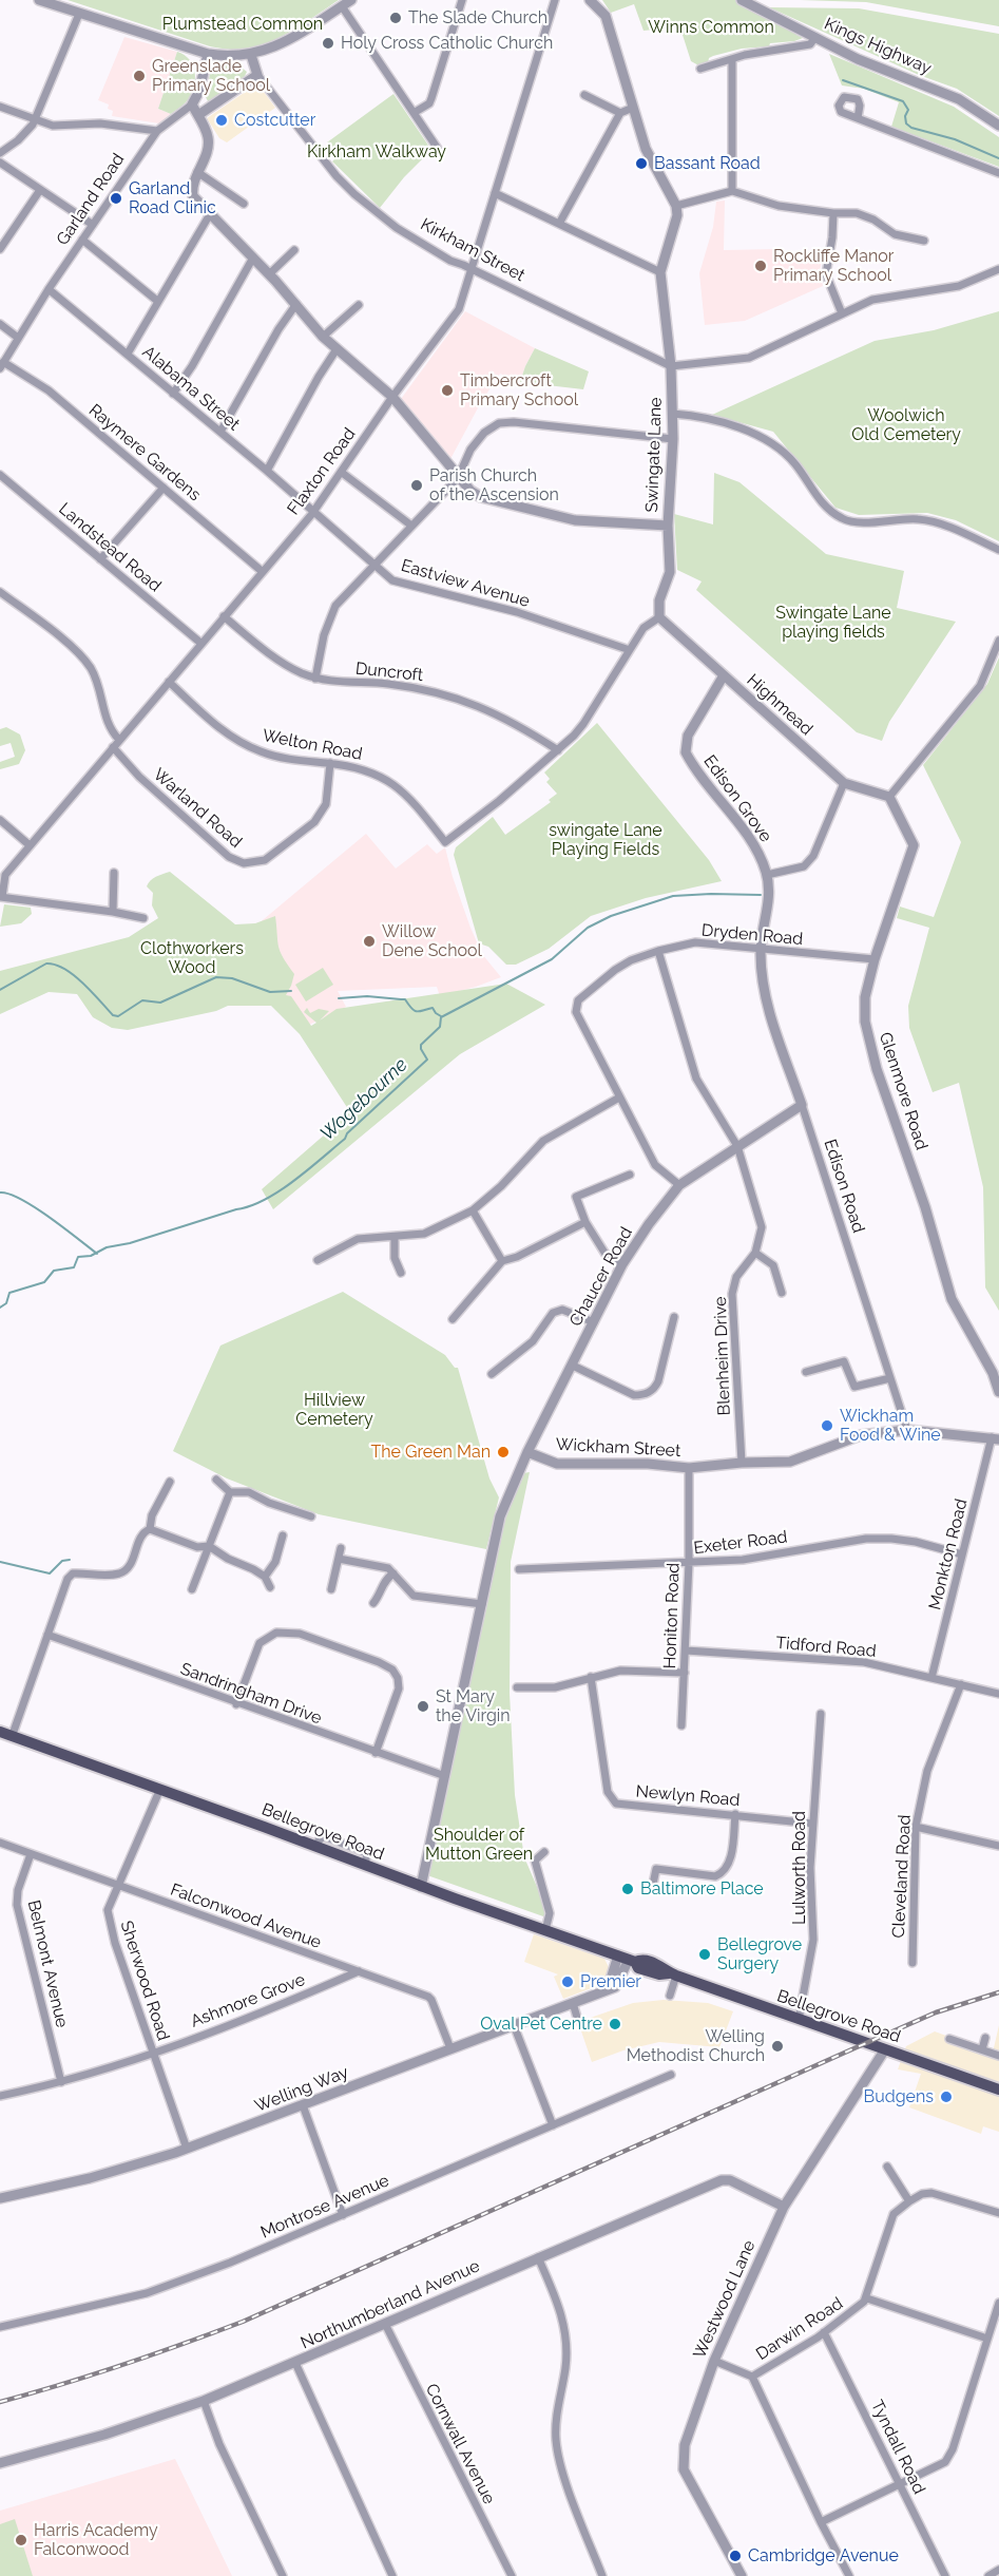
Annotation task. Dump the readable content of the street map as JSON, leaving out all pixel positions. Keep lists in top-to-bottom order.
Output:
{
  "streets": {
    "main road": ["Bellegrove Road"],
    "street": [
      "Kings Highway",
      "Garland Road",
      "Kirkham Street",
      "Alabama Street",
      "Raymere Gardens",
      "Swingate Lane",
      "Flaxton Road",
      "Landstead Road",
      "Eastview Avenue",
      "Duncroft",
      "Highmead",
      "Welton Road",
      "Edison Grove",
      "Warland Road",
      "Dryden Road",
      "Glenmore Road",
      "Edison Road",
      "Chaucer Road",
      "Blenheim Drive",
      "Wickham Street",
      "Exeter Road",
      "Monkton Road",
      "Honiton Road",
      "Tidford Road",
      "Sandringham Drive",
      "Newlyn Road",
      "Lulworth Road",
      "Cleveland Road",
      "Falconwood Avenue",
      "Belmont Avenue",
      "Sherwood Road",
      "Ashmore Grove",
      "Welling Way",
      "Montrose Avenue",
      "Westwood Lane",
      "Northumberland Avenue",
      "Darwin Road",
      "Cornwall Avenue",
      "Tyndall Road"
    ]
  },
  "crossings": [
    ["Garland Road", "Alabama Street"],
    ["Garland Road", "Raymere Gardens"],
    ["Kirkham Street", "Swingate Lane"],
    ["Kirkham Street", "Flaxton Road"],
    ["Alabama Street", "Flaxton Road"],
    ["Alabama Street", "Eastview Avenue"],
    ["Raymere Gardens", "Flaxton Road"],
    ["Swingate Lane", "Highmead"],
    ["Flaxton Road", "Landstead Road"],
    ["Flaxton Road", "Eastview Avenue"],
    ["Flaxton Road", "Duncroft"],
    ["Flaxton Road", "Welton Road"],
    ["Flaxton Road", "Warland Road"],
    ["Duncroft", "Welton Road"],
    ["Highmead", "Edison Grove"],
    ["Highmead", "Glenmore Road"],
    ["Welton Road", "Warland Road"],
    ["Edison Grove", "Dryden Road"],
    ["Edison Grove", "Edison Road"],
    ["Dryden Road", "Glenmore Road"],
    ["Dryden Road", "Edison Road"],
    ["Dryden Road", "Blenheim Drive"],
    ["Edison Road", "Chaucer Road"],
    ["Edison Road", "Wickham Street"],
    ["Chaucer Road", "Blenheim Drive"],
    ["Chaucer Road", "Wickham Street"],
    ["Blenheim Drive", "Wickham Street"],
    ["Wickham Street", "Monkton Road"],
    ["Wickham Street", "Honiton Road"],
    ["Exeter Road", "Monkton Road"],
    ["Exeter Road", "Honiton Road"],
    ["Monkton Road", "Tidford Road"],
    ["Honiton Road", "Tidford Road"],
    ["Tidford Road", "Cleveland Road"],
    ["Newlyn Road", "Lulworth Road"],
    ["Bellegrove Road", "Lulworth Road"],
    ["Bellegrove Road", "Sherwood Road"],
    ["Bellegrove Road", "Welling Way"],
    ["Bellegrove Road", "Westwood Lane"],
    ["Falconwood Avenue", "Belmont Avenue"],
    ["Falconwood Avenue", "Sherwood Road"],
    ["Falconwood Avenue", "Ashmore Grove"],
    ["Falconwood Avenue", "Welling Way"],
    ["Belmont Avenue", "Ashmore Grove"],
    ["Sherwood Road", "Ashmore Grove"],
    ["Sherwood Road", "Welling Way"],
    ["Westwood Lane", "Northumberland Avenue"],
    ["Westwood Lane", "Darwin Road"],
    ["Northumberland Avenue", "Cornwall Avenue"],
    ["Darwin Road", "Tyndall Road"]
  ],
  "water": ["Wogebourne"],
  "parks": [
    "Plumstead Common",
    "Winns Common",
    "Kirkham Walkway",
    "Woolwich Old Cemetery",
    "Swingate Lane playing fields",
    "swingate Lane Playing Fields",
    "Clothworkers Wood",
    "Hillview Cemetery",
    "Shoulder of Mutton Green"
  ],
  "places": [
    "The Slade Church",
    "Holy Cross Catholic Church",
    "Greenslade Primary School",
    "Costcutter",
    "Bassant Road",
    "Garland Road Clinic",
    "Rockliffe Manor Primary School",
    "Timbercroft Primary School",
    "Parish Church of the Ascension",
    "Willow Dene School",
    "Wickham Food & Wine",
    "The Green Man",
    "St Mary the Virgin",
    "Baltimore Place",
    "Bellegrove Surgery",
    "Premier",
    "Oval Pet Centre",
    "Welling Methodist Church",
    "Budgens",
    "Harris Academy Falconwood",
    "Cambridge Avenue"
  ]
}
